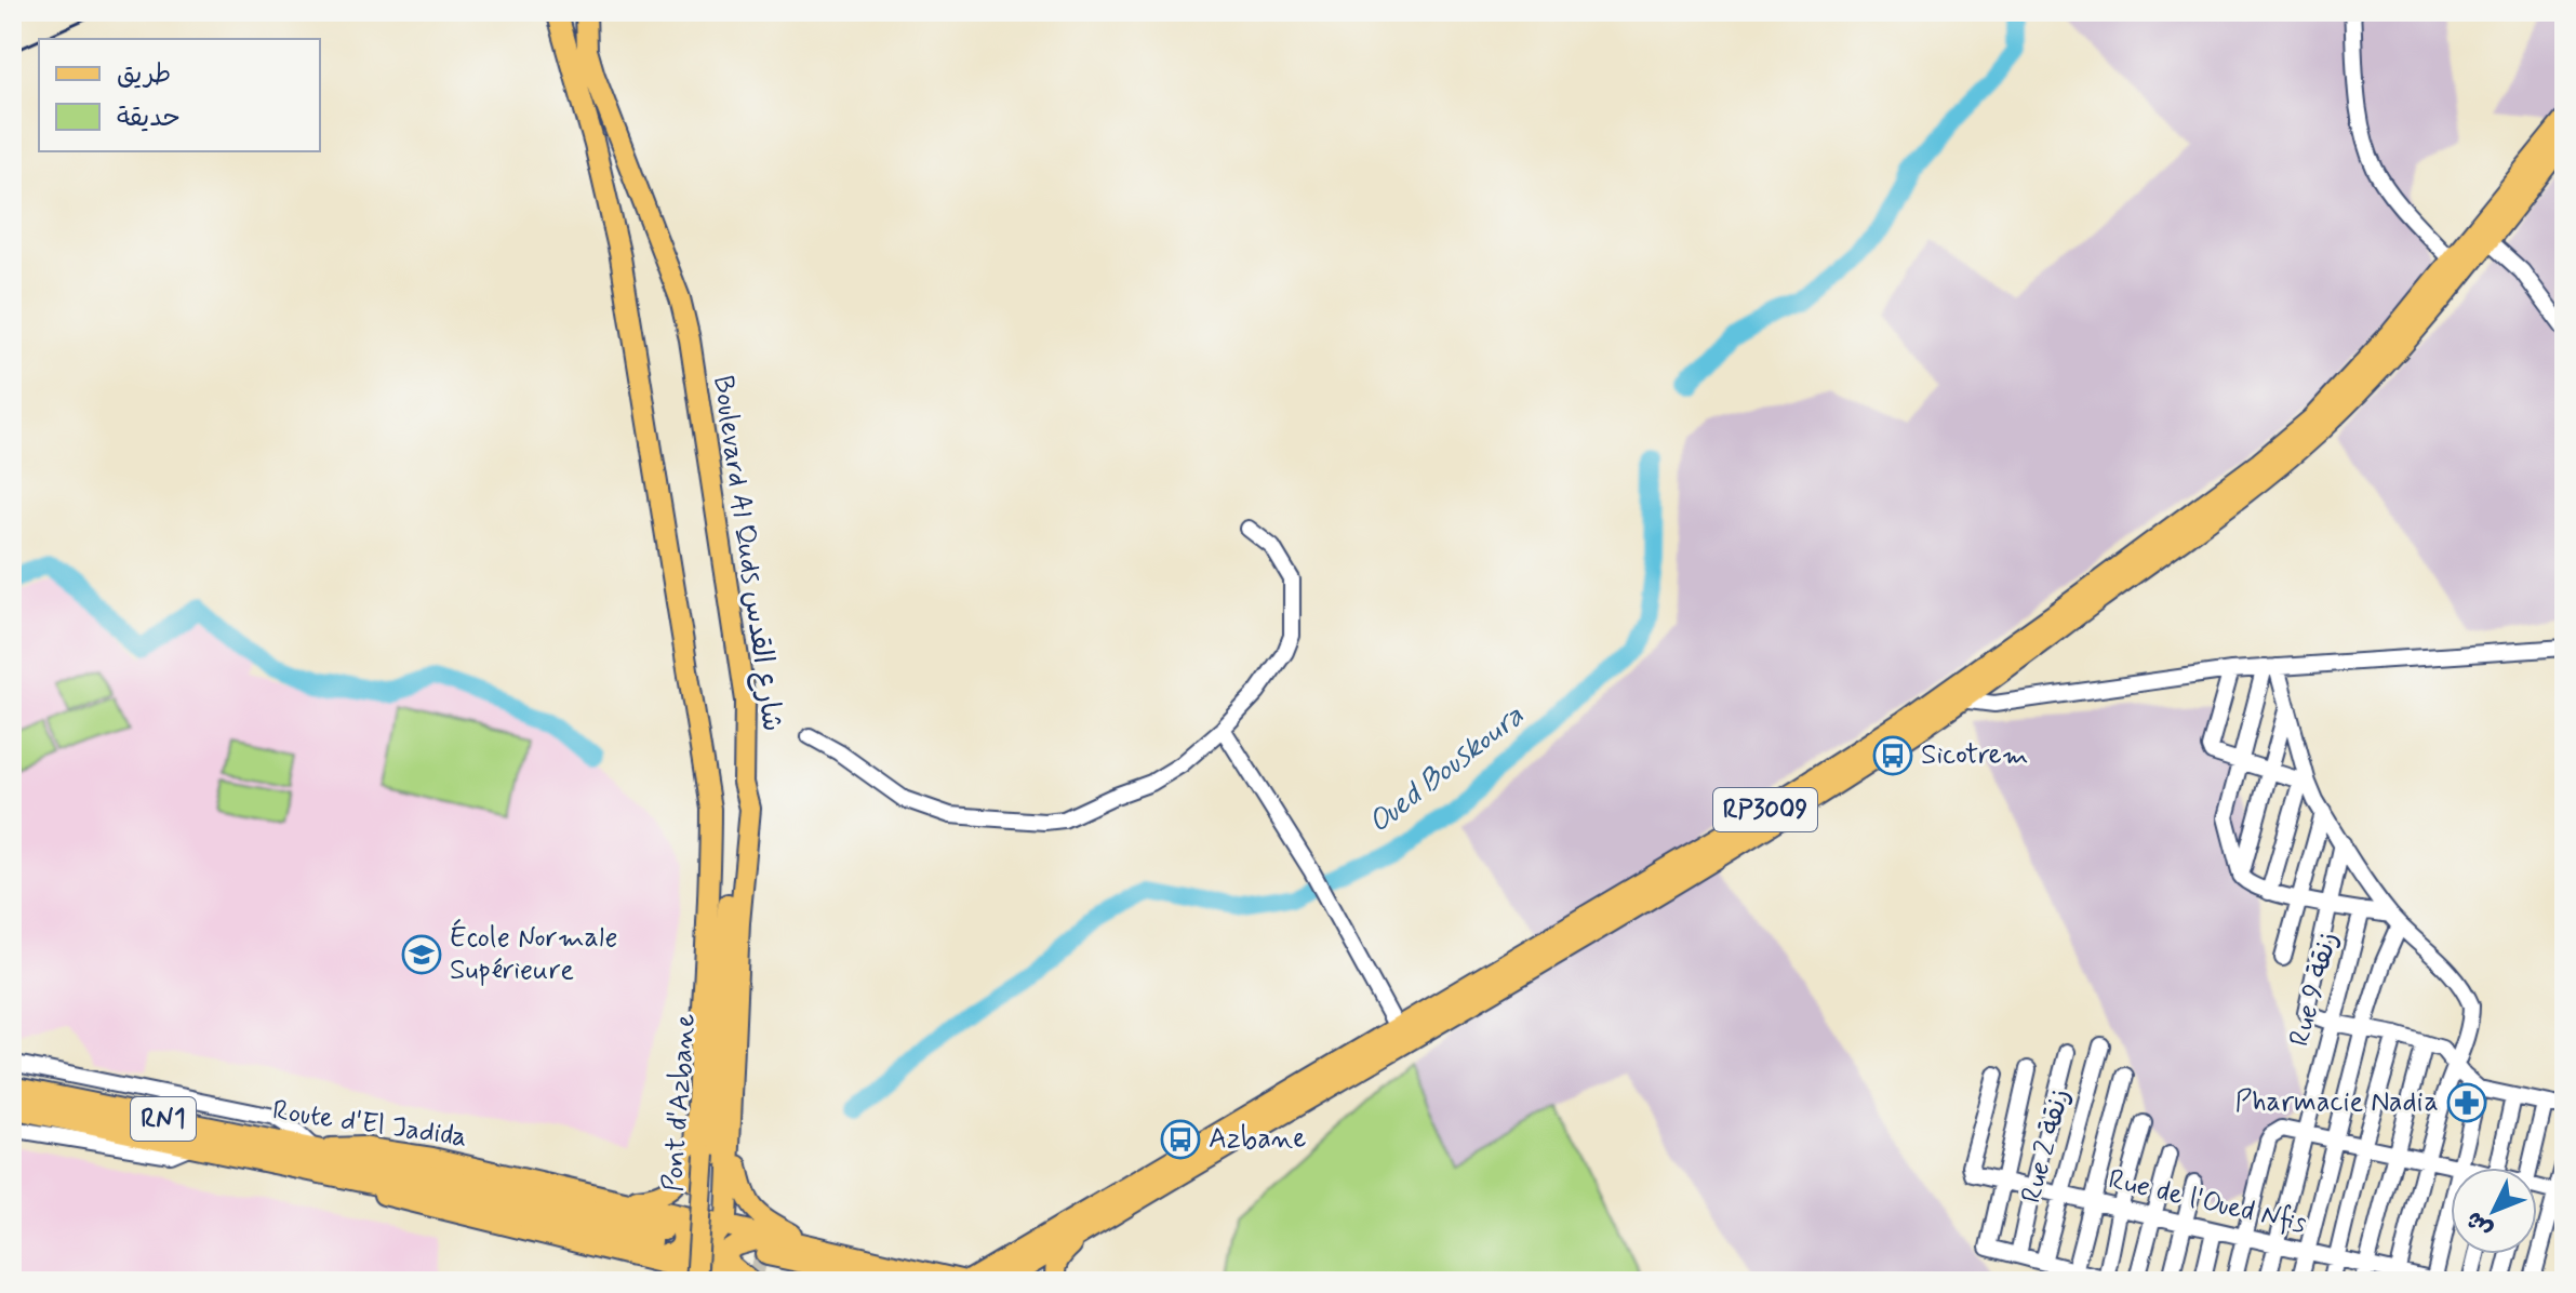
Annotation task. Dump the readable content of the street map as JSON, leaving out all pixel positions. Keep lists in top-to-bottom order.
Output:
{
  "streets": {
    "highway": ["RN1", "Route d'El Jadida"],
    "main road": ["Boulevard Al Quds شارع القدس", "RP3009", "Pont d'Azbane"],
    "street": ["Rue 9 زنقة", "Rue 2 زنقة", "Rue de l'Oued Nfis"]
  },
  "crossings": [
    ["Boulevard Al Quds شارع القدس", "Route d'El Jadida"],
    ["Rue 9 زنقة", "Rue de l'Oued Nfis"],
    ["Pont d'Azbane", "Route d'El Jadida"],
    ["RN1", "Route d'El Jadida"],
    ["Rue 2 زنقة", "Rue de l'Oued Nfis"]
  ],
  "water": ["Oued Bouskoura"],
  "places": {
    "bus stop": ["Sicotrem", "Azbane"],
    "school or university": ["École Normale Supérieure"],
    "pharmacy": ["Pharmacie Nadia"]
  },
  "legend": ["طريق", "حديقة"],
  "north": "bottom left"
}
